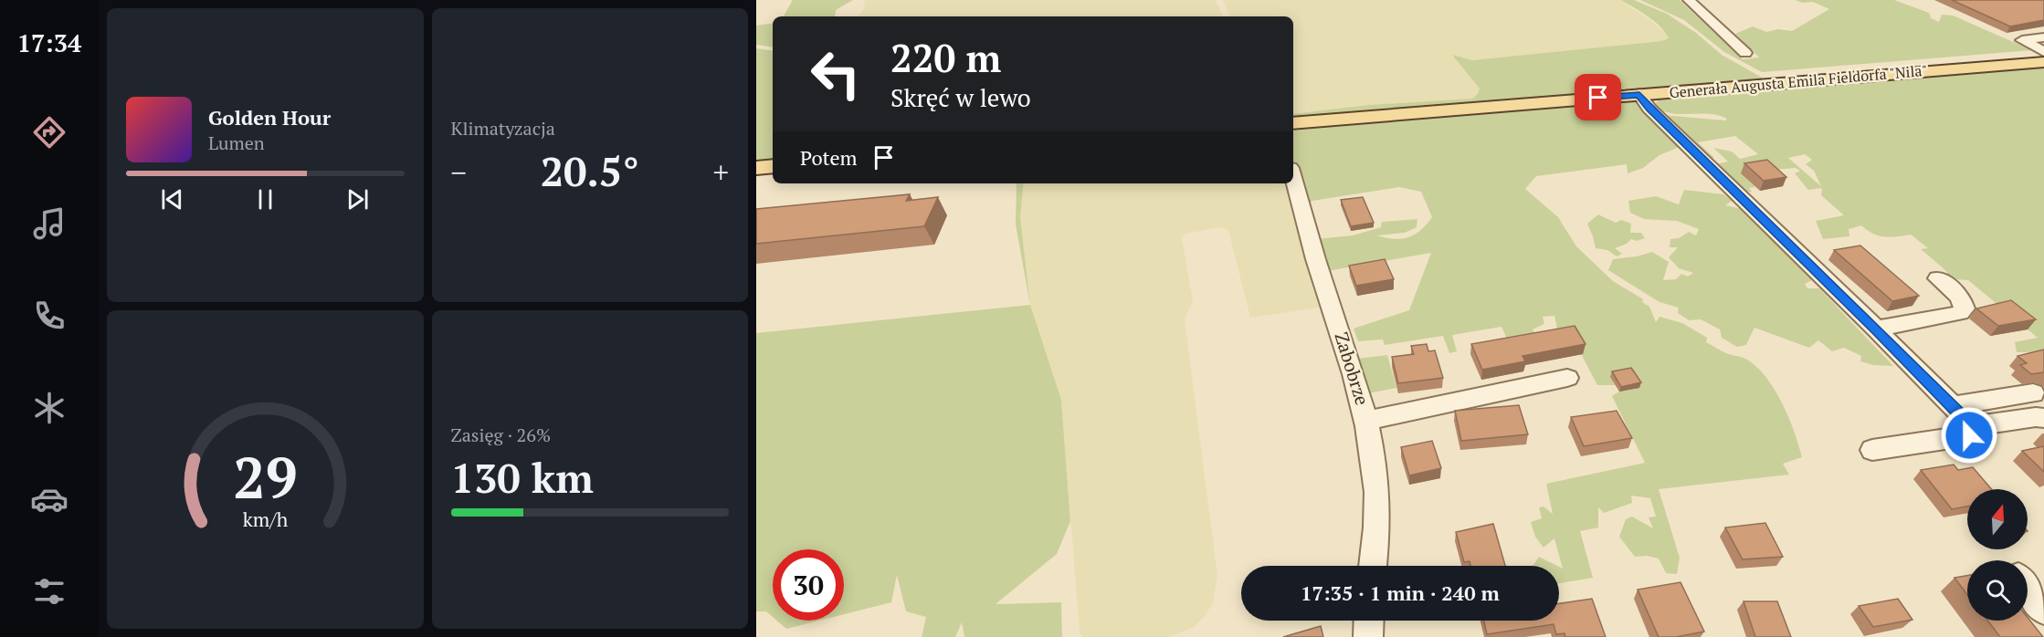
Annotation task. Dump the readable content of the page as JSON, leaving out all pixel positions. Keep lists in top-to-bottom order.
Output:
{
  "streets": {
    "main road": ["Generała Augusta Emila Fieldorfa \"Nila\""],
    "street": ["Zabobrze"]
  },
  "north": "top",
  "page": {
    "tabs": "17:34",
    "tile": [
      "Klimatyzacja",
      ["Zasięg · 26%", "130 km"]
    ],
    "turn": ["220 m", "Skręć w lewo"],
    "song": ["Golden Hour", "Lumen"],
    "then": "Potem",
    "heat": ["−", "20.5°", "+"],
    "limit": "30",
    "trip": "17:35 · 1 min · 240 m",
    "gauge": ["29", "km/h"]
  }
}
